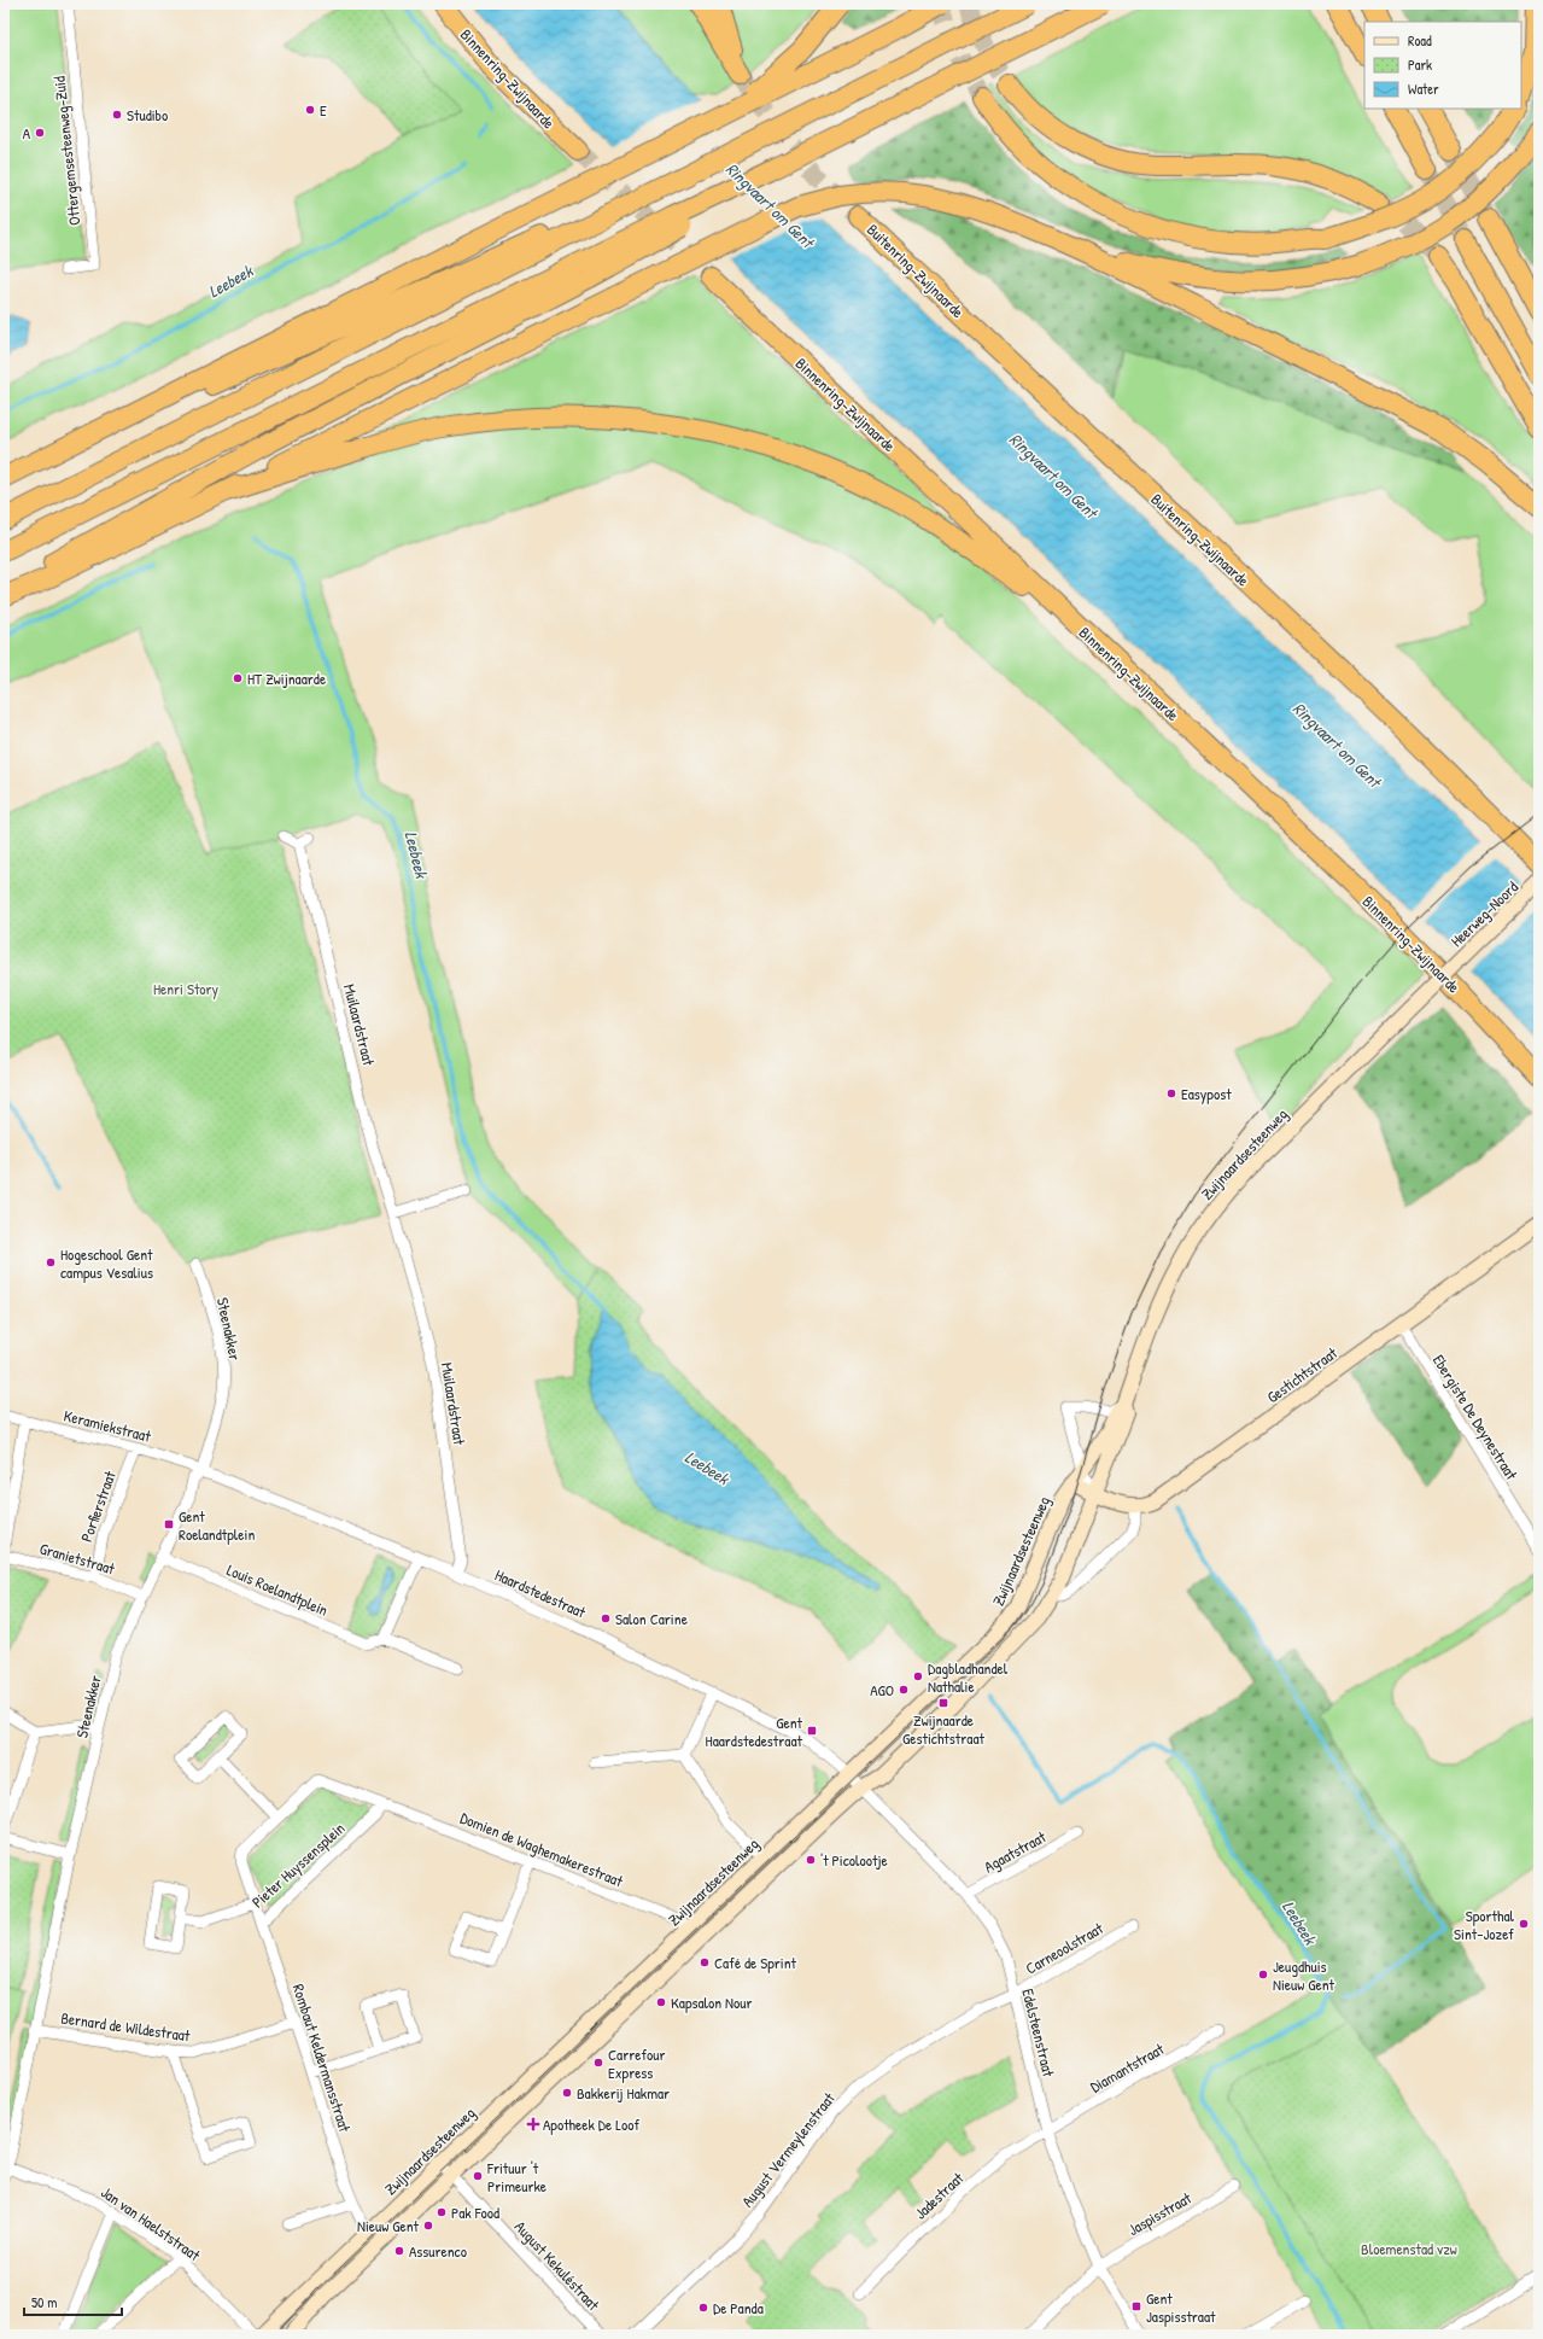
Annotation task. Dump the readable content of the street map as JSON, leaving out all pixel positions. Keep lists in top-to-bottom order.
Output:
{
  "streets": {
    "highway": ["Binnenring-Zwijnaarde", "Buitenring-Zwijnaarde"],
    "street": [
      "Ottergemsesteenweg-Zuid",
      "Heerweg-Noord",
      "Muilaardstraat",
      "Zwijnaardsesteenweg",
      "Steenakker",
      "Gestichtstraat",
      "Ebergiste De Deynestraat",
      "Keramiekstraat",
      "Porfierstraat",
      "Granietstraat",
      "Louis Roelandtplein",
      "Haardstedestraat",
      "Domien de Waghemakerestraat",
      "Agaatstraat",
      "Pieter Huyssensplein",
      "Carneoolstraat",
      "Bernard de Wildestraat",
      "Edelsteenstraat",
      "Rombaut Keldermansstraat",
      "Diamantstraat",
      "August Vermeylenstraat",
      "Jadestraat",
      "Jaspisstraat",
      "Jan van Haelststraat",
      "August Kekuléstraat"
    ]
  },
  "crossings": [
    ["Heerweg-Noord", "Zwijnaardsesteenweg"],
    ["Muilaardstraat", "Haardstedestraat"],
    ["Zwijnaardsesteenweg", "Haardstedestraat"],
    ["Zwijnaardsesteenweg", "Domien de Waghemakerestraat"],
    ["Zwijnaardsesteenweg", "Edelsteenstraat"],
    ["Zwijnaardsesteenweg", "Rombaut Keldermansstraat"],
    ["Zwijnaardsesteenweg", "August Kekuléstraat"],
    ["Steenakker", "Keramiekstraat"],
    ["Steenakker", "Granietstraat"],
    ["Steenakker", "Louis Roelandtplein"],
    ["Steenakker", "Haardstedestraat"],
    ["Steenakker", "Bernard de Wildestraat"],
    ["Steenakker", "Jan van Haelststraat"],
    ["Gestichtstraat", "Ebergiste De Deynestraat"],
    ["Keramiekstraat", "Porfierstraat"],
    ["Keramiekstraat", "Haardstedestraat"],
    ["Porfierstraat", "Granietstraat"],
    ["Haardstedestraat", "Edelsteenstraat"],
    ["Domien de Waghemakerestraat", "Pieter Huyssensplein"],
    ["Agaatstraat", "Edelsteenstraat"],
    ["Pieter Huyssensplein", "Rombaut Keldermansstraat"],
    ["Carneoolstraat", "Edelsteenstraat"],
    ["Carneoolstraat", "August Vermeylenstraat"],
    ["Bernard de Wildestraat", "Rombaut Keldermansstraat"],
    ["Edelsteenstraat", "Diamantstraat"],
    ["Edelsteenstraat", "August Vermeylenstraat"],
    ["Edelsteenstraat", "Jadestraat"],
    ["Edelsteenstraat", "Jaspisstraat"],
    ["Diamantstraat", "Jadestraat"]
  ],
  "water": ["Ringvaart om Gent", "Leebeek"],
  "parks": ["Henri Story", "Bloemenstad vzw"],
  "places": {
    "other": [
      "E",
      "Studibo",
      "A",
      "HT Zwijnaarde",
      "Easypost",
      "Hogeschool Gent campus Vesalius",
      "Salon Carine",
      "Dagbladhandel Nathalie",
      "AGO",
      "'t Picolootje",
      "Sporthal Sint-Jozef",
      "Café de Sprint",
      "Jeugdhuis Nieuw Gent",
      "Kapsalon Nour",
      "Carrefour Express",
      "Bakkerij Hakmar",
      "Frituur 't Primeurke",
      "Pak Food",
      "Nieuw Gent",
      "Assurenco",
      "De Panda"
    ],
    "transit": [
      "Gent Roelandtplein",
      "Zwijnaarde Gestichtstraat",
      "Gent Haardstedestraat",
      "Gent Jaspisstraat"
    ],
    "health": ["Apotheek De Loof"]
  },
  "legend": ["Road", "Park", "Water"],
  "scale_bar": "50 m"
}
